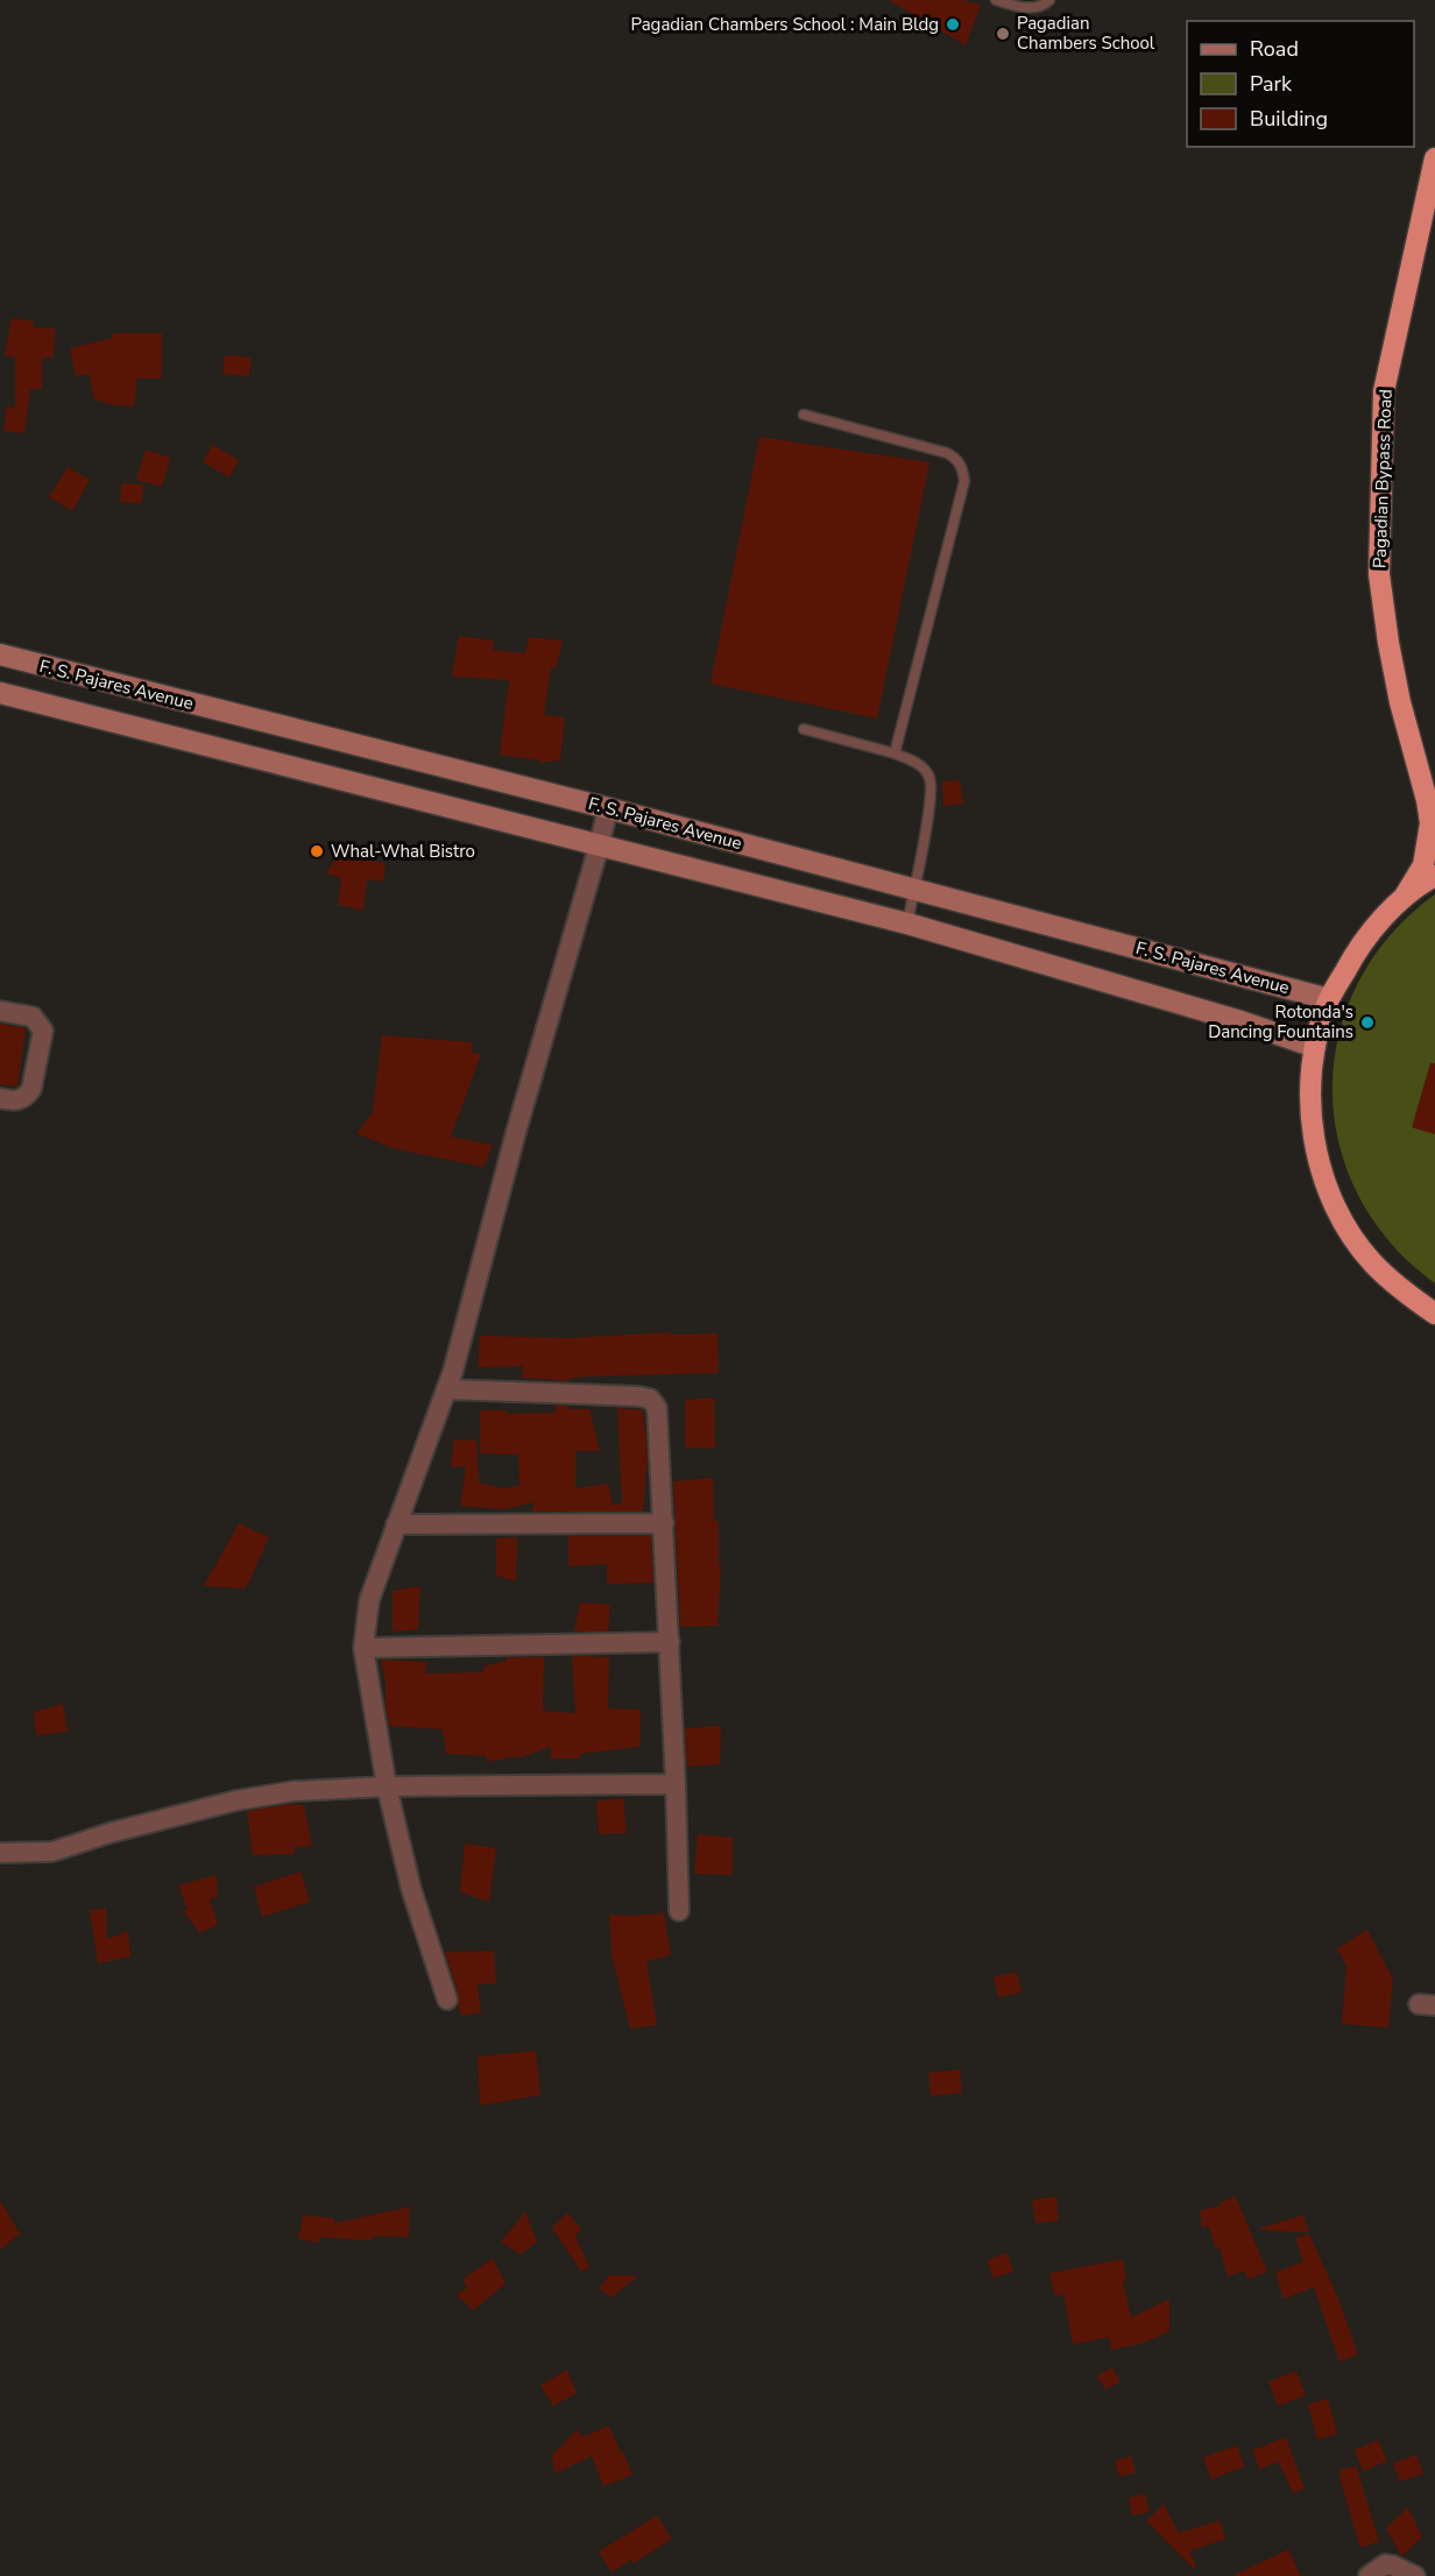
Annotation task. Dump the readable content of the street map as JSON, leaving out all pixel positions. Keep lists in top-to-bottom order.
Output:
{
  "streets": {
    "highway": ["Pagadian Bypass Road"],
    "main road": ["F. S. Pajares Avenue"]
  },
  "places": [
    "Pagadian Chambers School : Main Bldg",
    "Pagadian Chambers School",
    "Whal-Whal Bistro",
    "Rotonda's Dancing Fountains"
  ],
  "legend": ["Road", "Park", "Building"]
}
